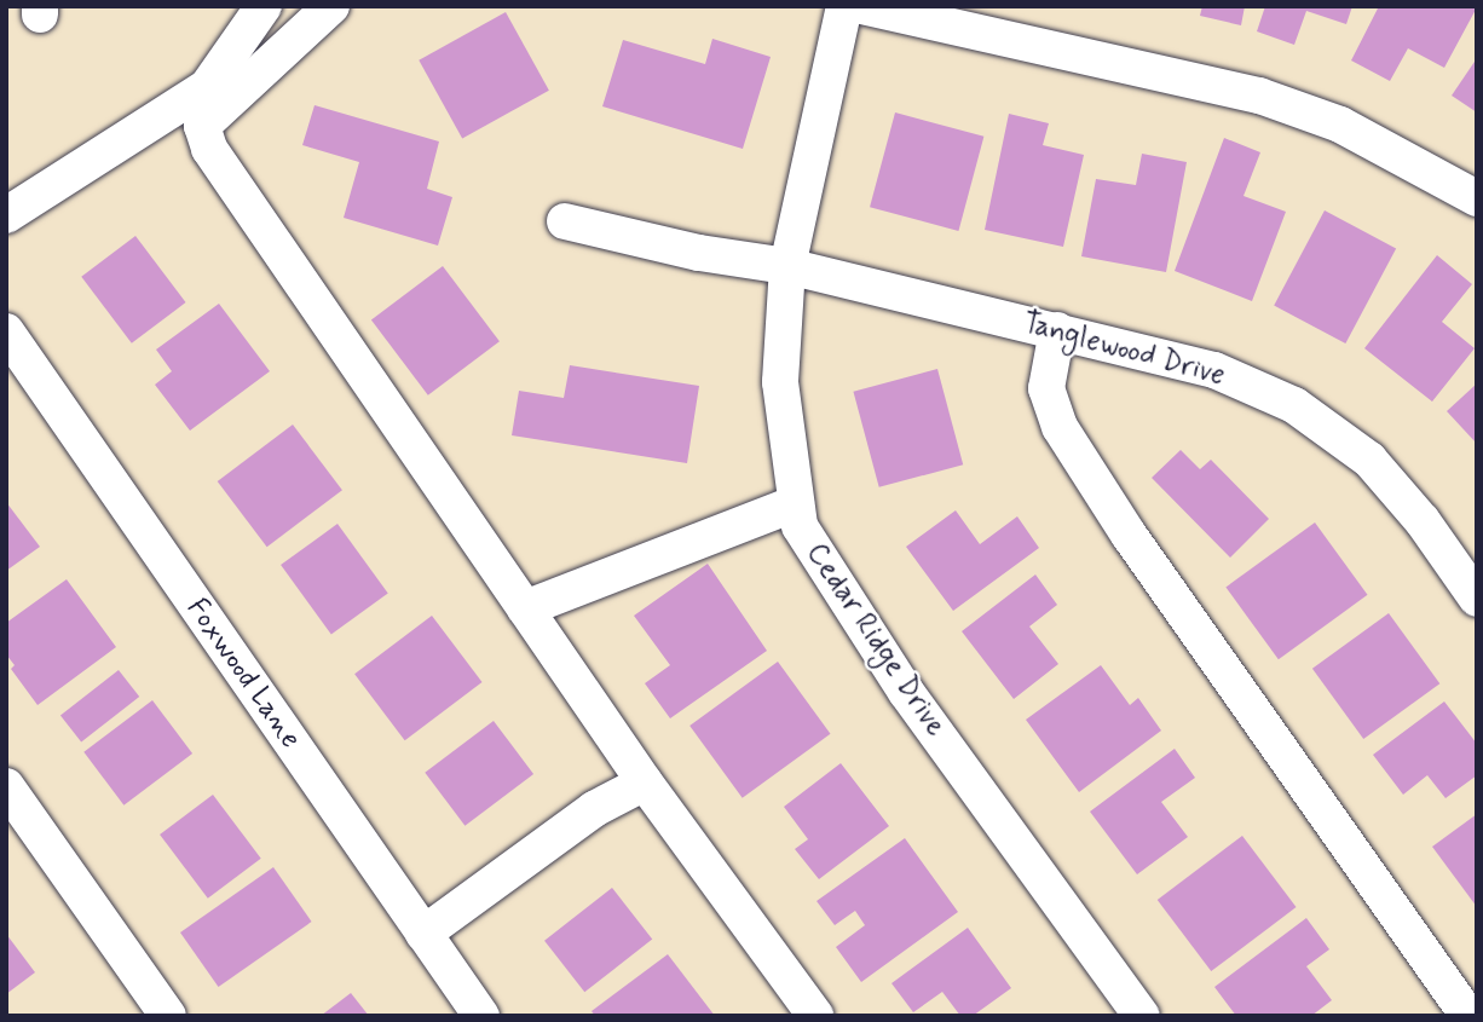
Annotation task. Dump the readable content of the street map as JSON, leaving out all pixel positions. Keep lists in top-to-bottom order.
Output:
{
  "streets": {
    "street": ["Tanglewood Drive", "Cedar Ridge Drive", "Foxwood Lane"]
  },
  "crossings": [
    ["Tanglewood Drive", "Cedar Ridge Drive"]
  ]
}
